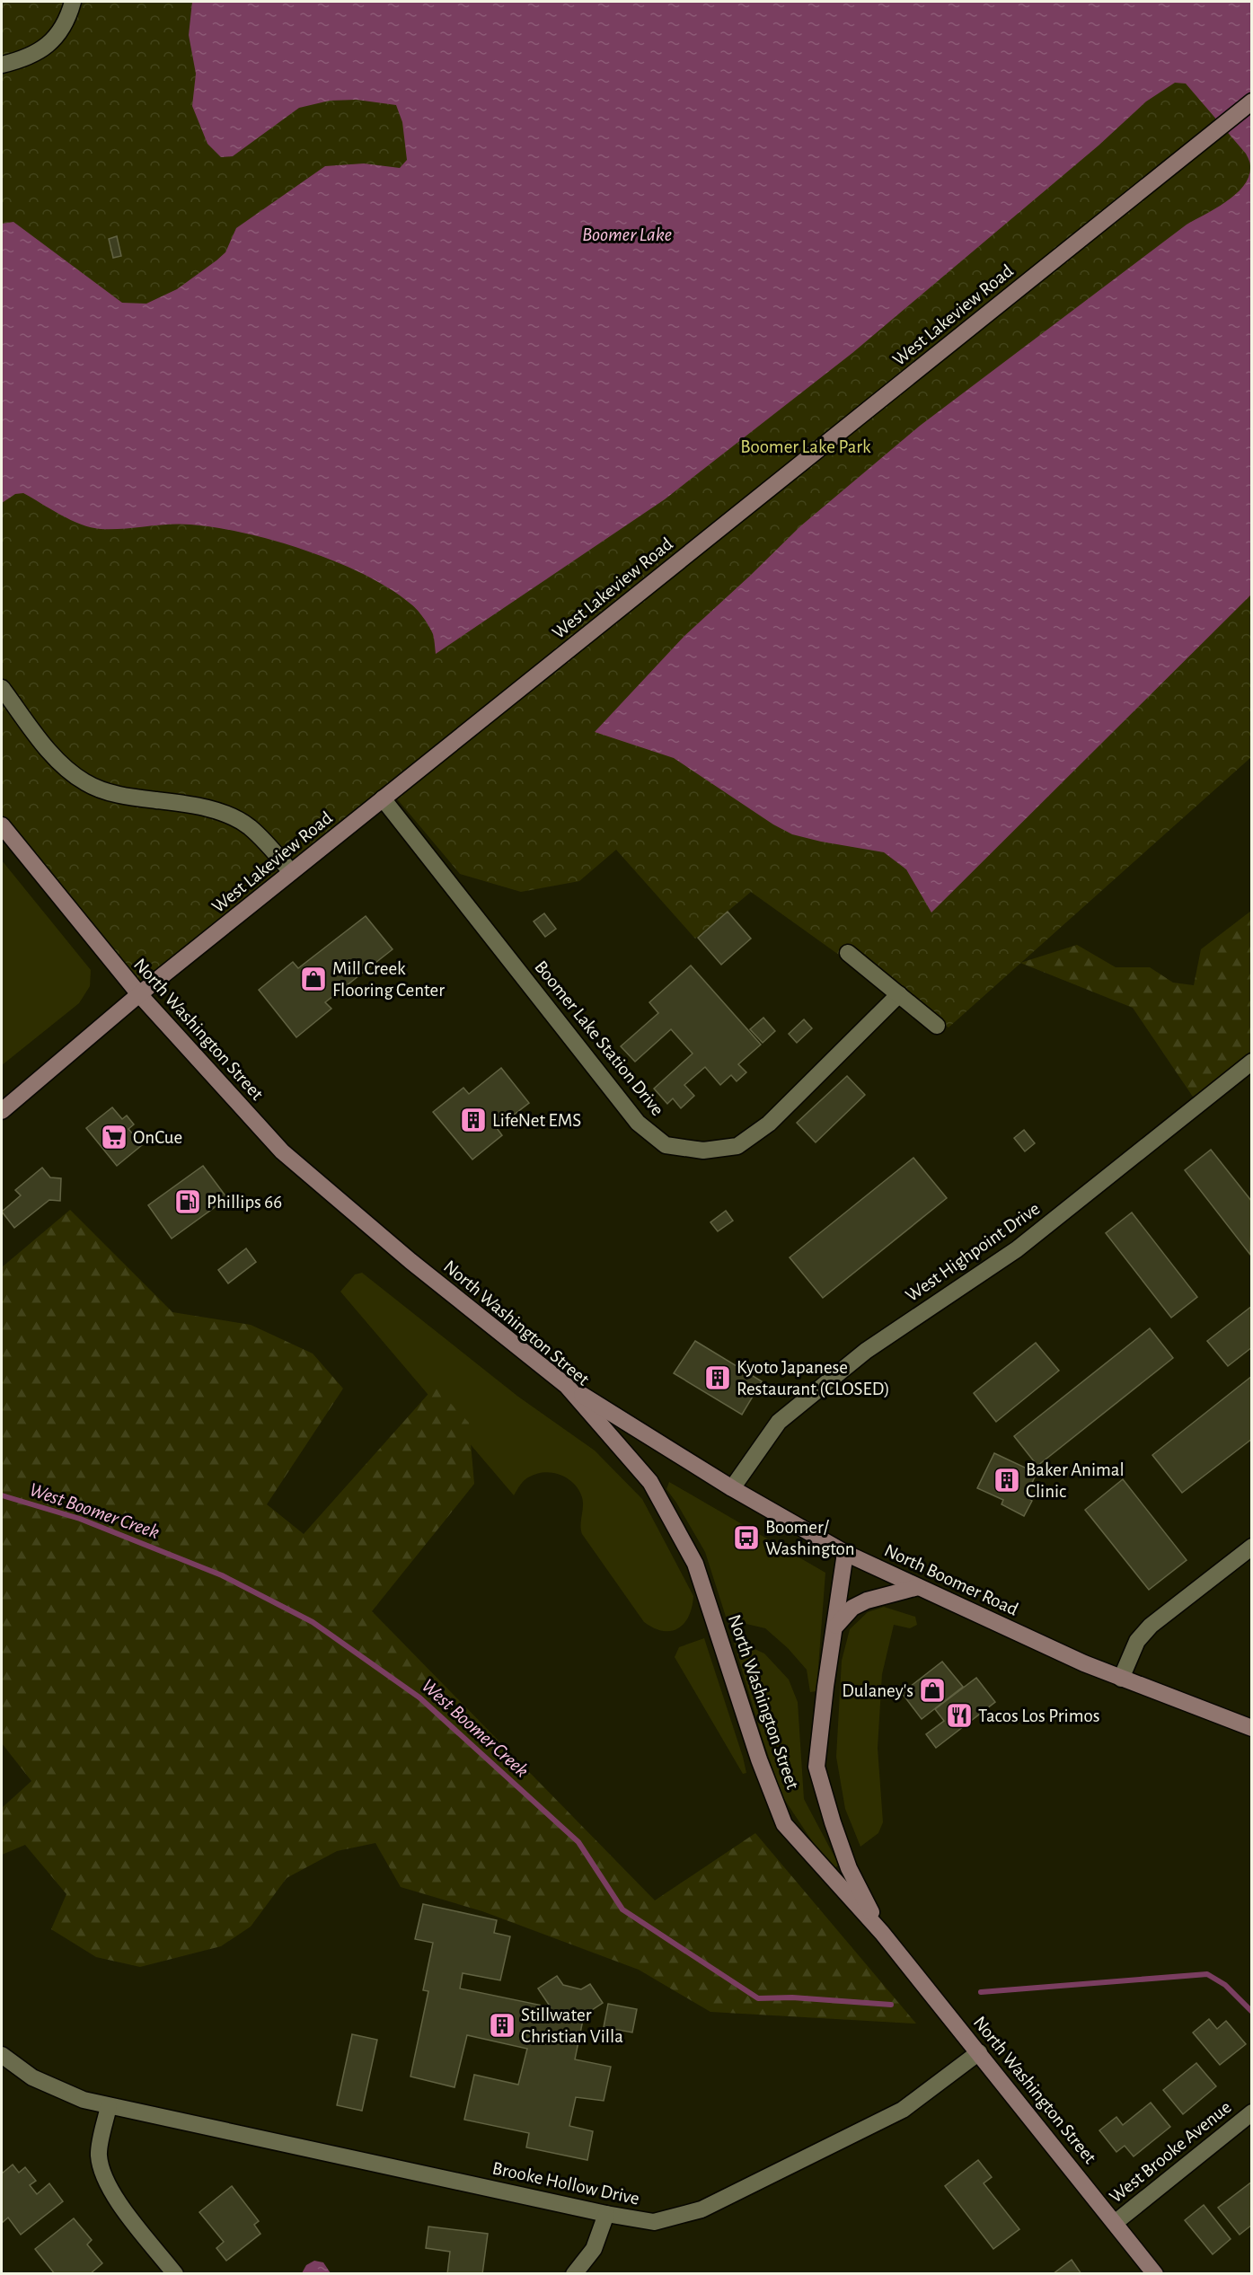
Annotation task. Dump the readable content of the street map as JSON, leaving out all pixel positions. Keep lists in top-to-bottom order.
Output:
{
  "streets": {
    "main road": ["West Lakeview Road", "North Washington Street", "North Boomer Road"],
    "street": [
      "Boomer Lake Station Drive",
      "West Highpoint Drive",
      "West Brooke Avenue",
      "Brooke Hollow Drive"
    ]
  },
  "crossings": [
    ["West Lakeview Road", "North Washington Street"],
    ["West Lakeview Road", "Boomer Lake Station Drive"],
    ["North Washington Street", "North Boomer Road"],
    ["North Washington Street", "West Brooke Avenue"],
    ["North Washington Street", "Brooke Hollow Drive"],
    ["West Highpoint Drive", "North Boomer Road"]
  ],
  "water": ["Boomer Lake", "West Boomer Creek"],
  "parks": ["Boomer Lake Park"],
  "places": {
    "shop": ["Mill Creek Flooring Center", "Dulaney's"],
    "building": [
      "LifeNet EMS",
      "Kyoto Japanese Restaurant (CLOSED)",
      "Baker Animal Clinic",
      "Stillwater Christian Villa"
    ],
    "supermarket": ["OnCue"],
    "fuel station": ["Phillips 66"],
    "bus stop": ["Boomer/ Washington"],
    "restaurant": ["Tacos Los Primos"]
  }
}
